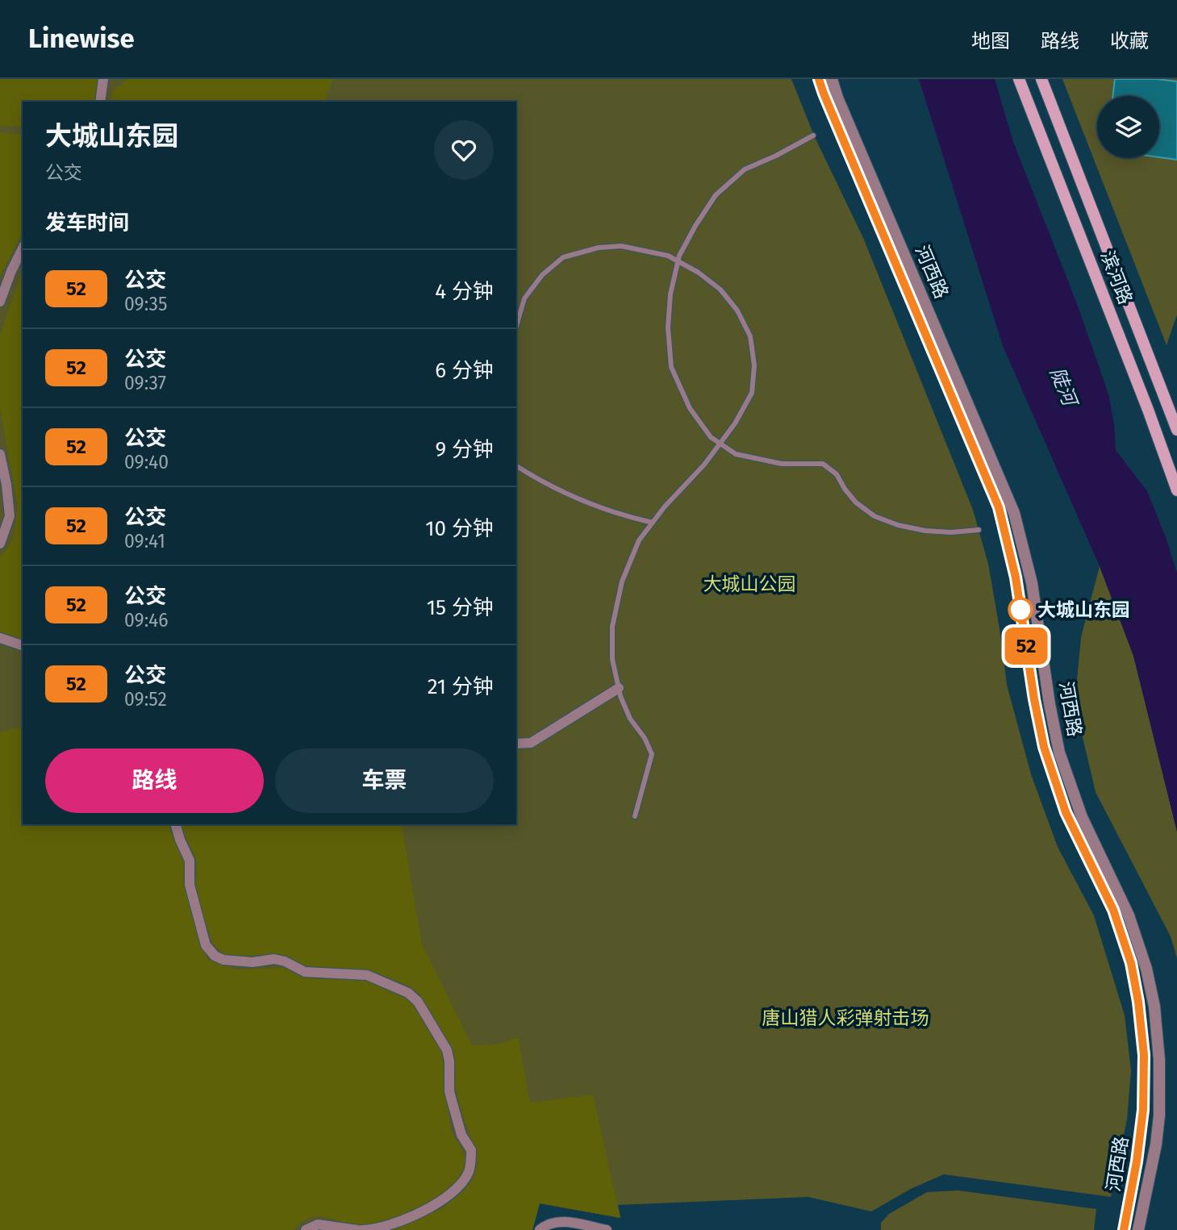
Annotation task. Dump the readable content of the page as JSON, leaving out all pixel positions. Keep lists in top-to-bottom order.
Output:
{
  "streets": {
    "main road": ["滨河路"],
    "street": ["河西路"]
  },
  "water": ["陡河"],
  "parks": ["大城山公园", "唐山猎人彩弹射击场"],
  "places": ["大城山东园"],
  "lines": ["bus line 52"],
  "page": {
    "header": "Linewise",
    "nav": ["地图", "路线", "收藏"],
    "on_map": "52",
    "heading": [
      ["大城山东园", "公交"],
      "发车时间"
    ],
    "list": [
      {
        "mark": "52",
        "name": "公交",
        "note": "09:35",
        "value": "4 分钟"
      },
      {
        "mark": "52",
        "name": "公交",
        "note": "09:37",
        "value": "6 分钟"
      },
      {
        "mark": "52",
        "name": "公交",
        "note": "09:40",
        "value": "9 分钟"
      },
      {
        "mark": "52",
        "name": "公交",
        "note": "09:41",
        "value": "10 分钟"
      },
      {
        "mark": "52",
        "name": "公交",
        "note": "09:46",
        "value": "15 分钟"
      },
      {
        "mark": "52",
        "name": "公交",
        "note": "09:52",
        "value": "21 分钟"
      }
    ],
    "buttons": ["路线", "车票"]
  }
}
